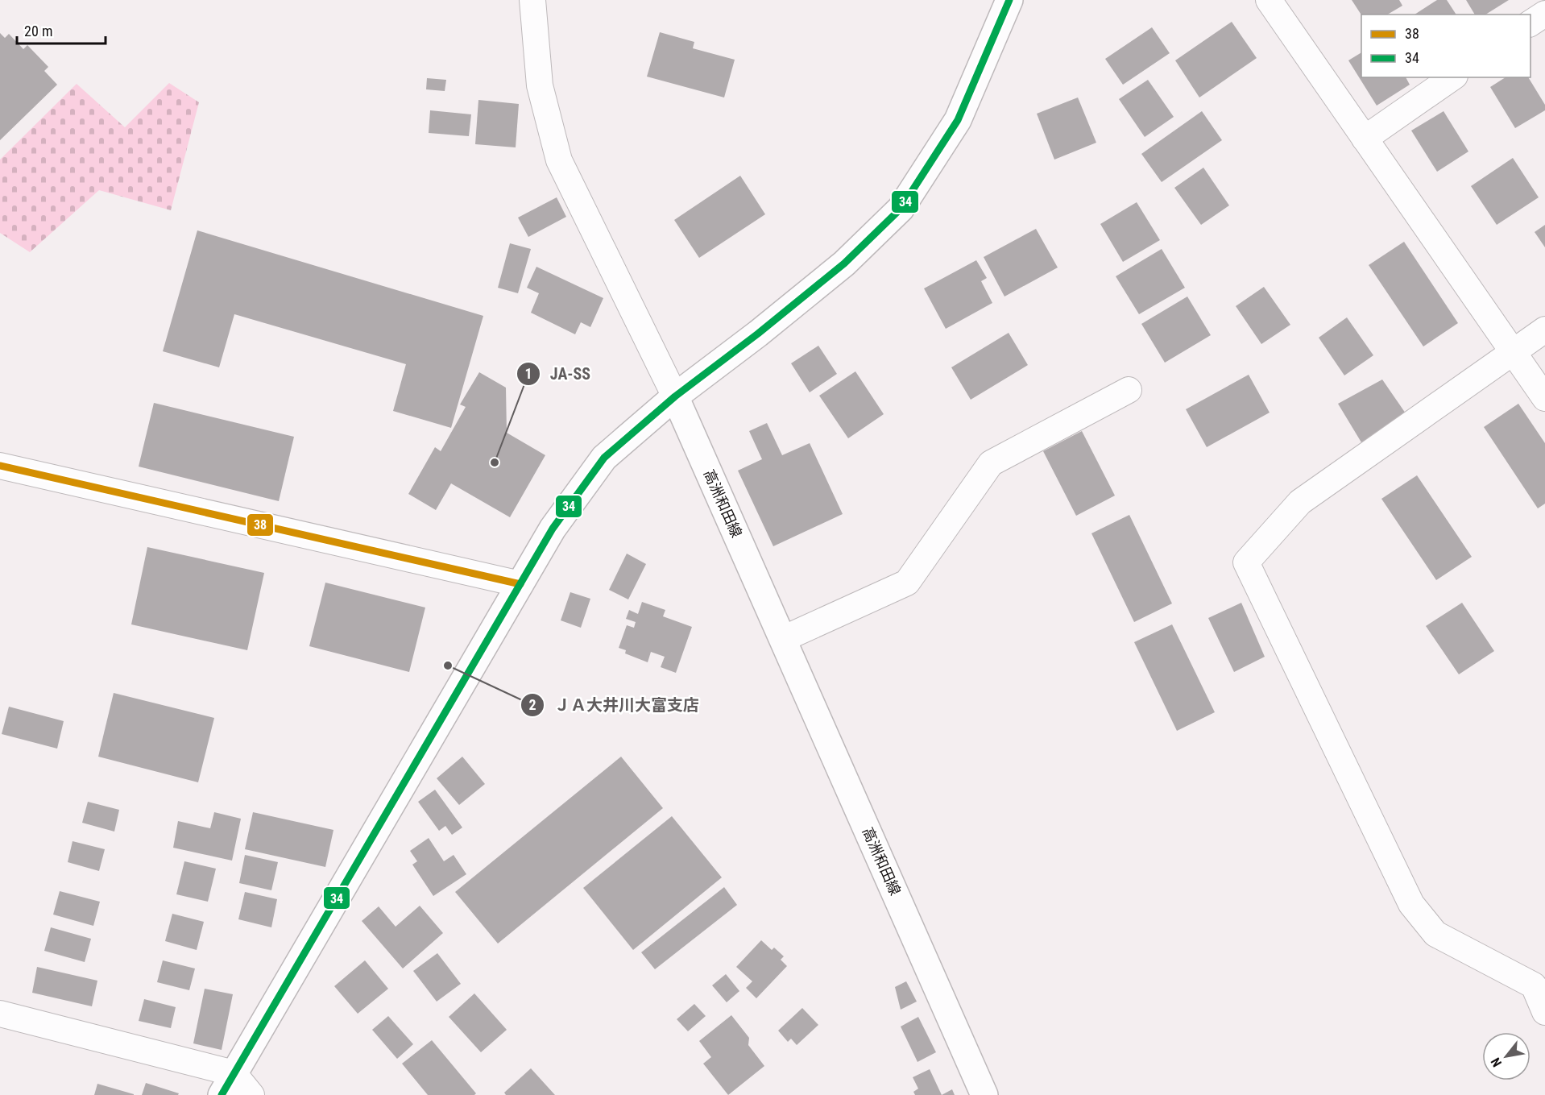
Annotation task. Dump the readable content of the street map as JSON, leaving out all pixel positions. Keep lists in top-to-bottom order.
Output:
{
  "streets": {
    "main road": ["高洲和田線"]
  },
  "places": ["JA-SS", "ＪＡ大井川大富支店"],
  "lines": ["transit line 34", "transit line 38"],
  "legend": ["38", "34"],
  "scale_bar": "20 m",
  "north": "bottom left"
}
